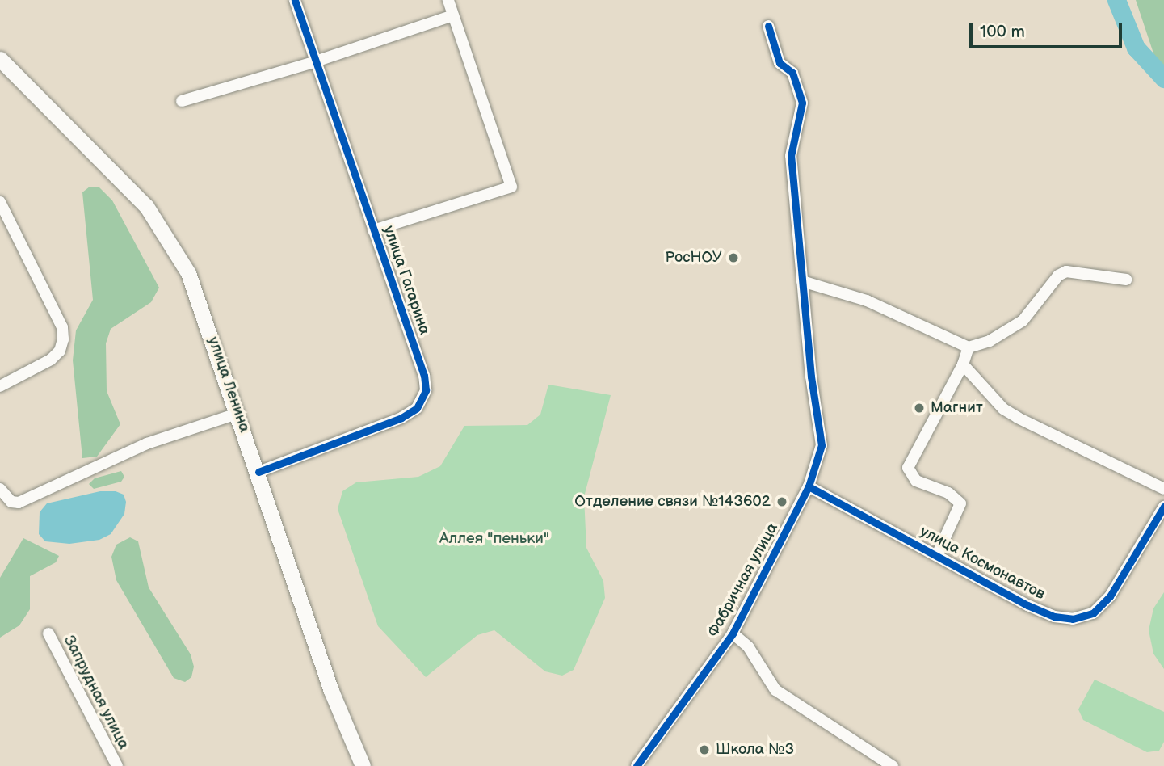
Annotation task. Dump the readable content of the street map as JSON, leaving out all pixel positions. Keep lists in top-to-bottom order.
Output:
{
  "streets": {
    "main road": ["улица Ленина"],
    "street": [
      "улица Гагарина",
      "улица Космонавтов",
      "Фабричная улица",
      "Запрудная улица"
    ]
  },
  "crossings": [
    ["улица Гагарина", "улица Ленина"],
    ["улица Космонавтов", "Фабричная улица"]
  ],
  "parks": ["Аллея \"пеньки\""],
  "places": [
    "РосНОУ",
    "Магнит",
    "Отделение связи №143602",
    "Школа №3"
  ],
  "scale_bar": "100 m"
}
